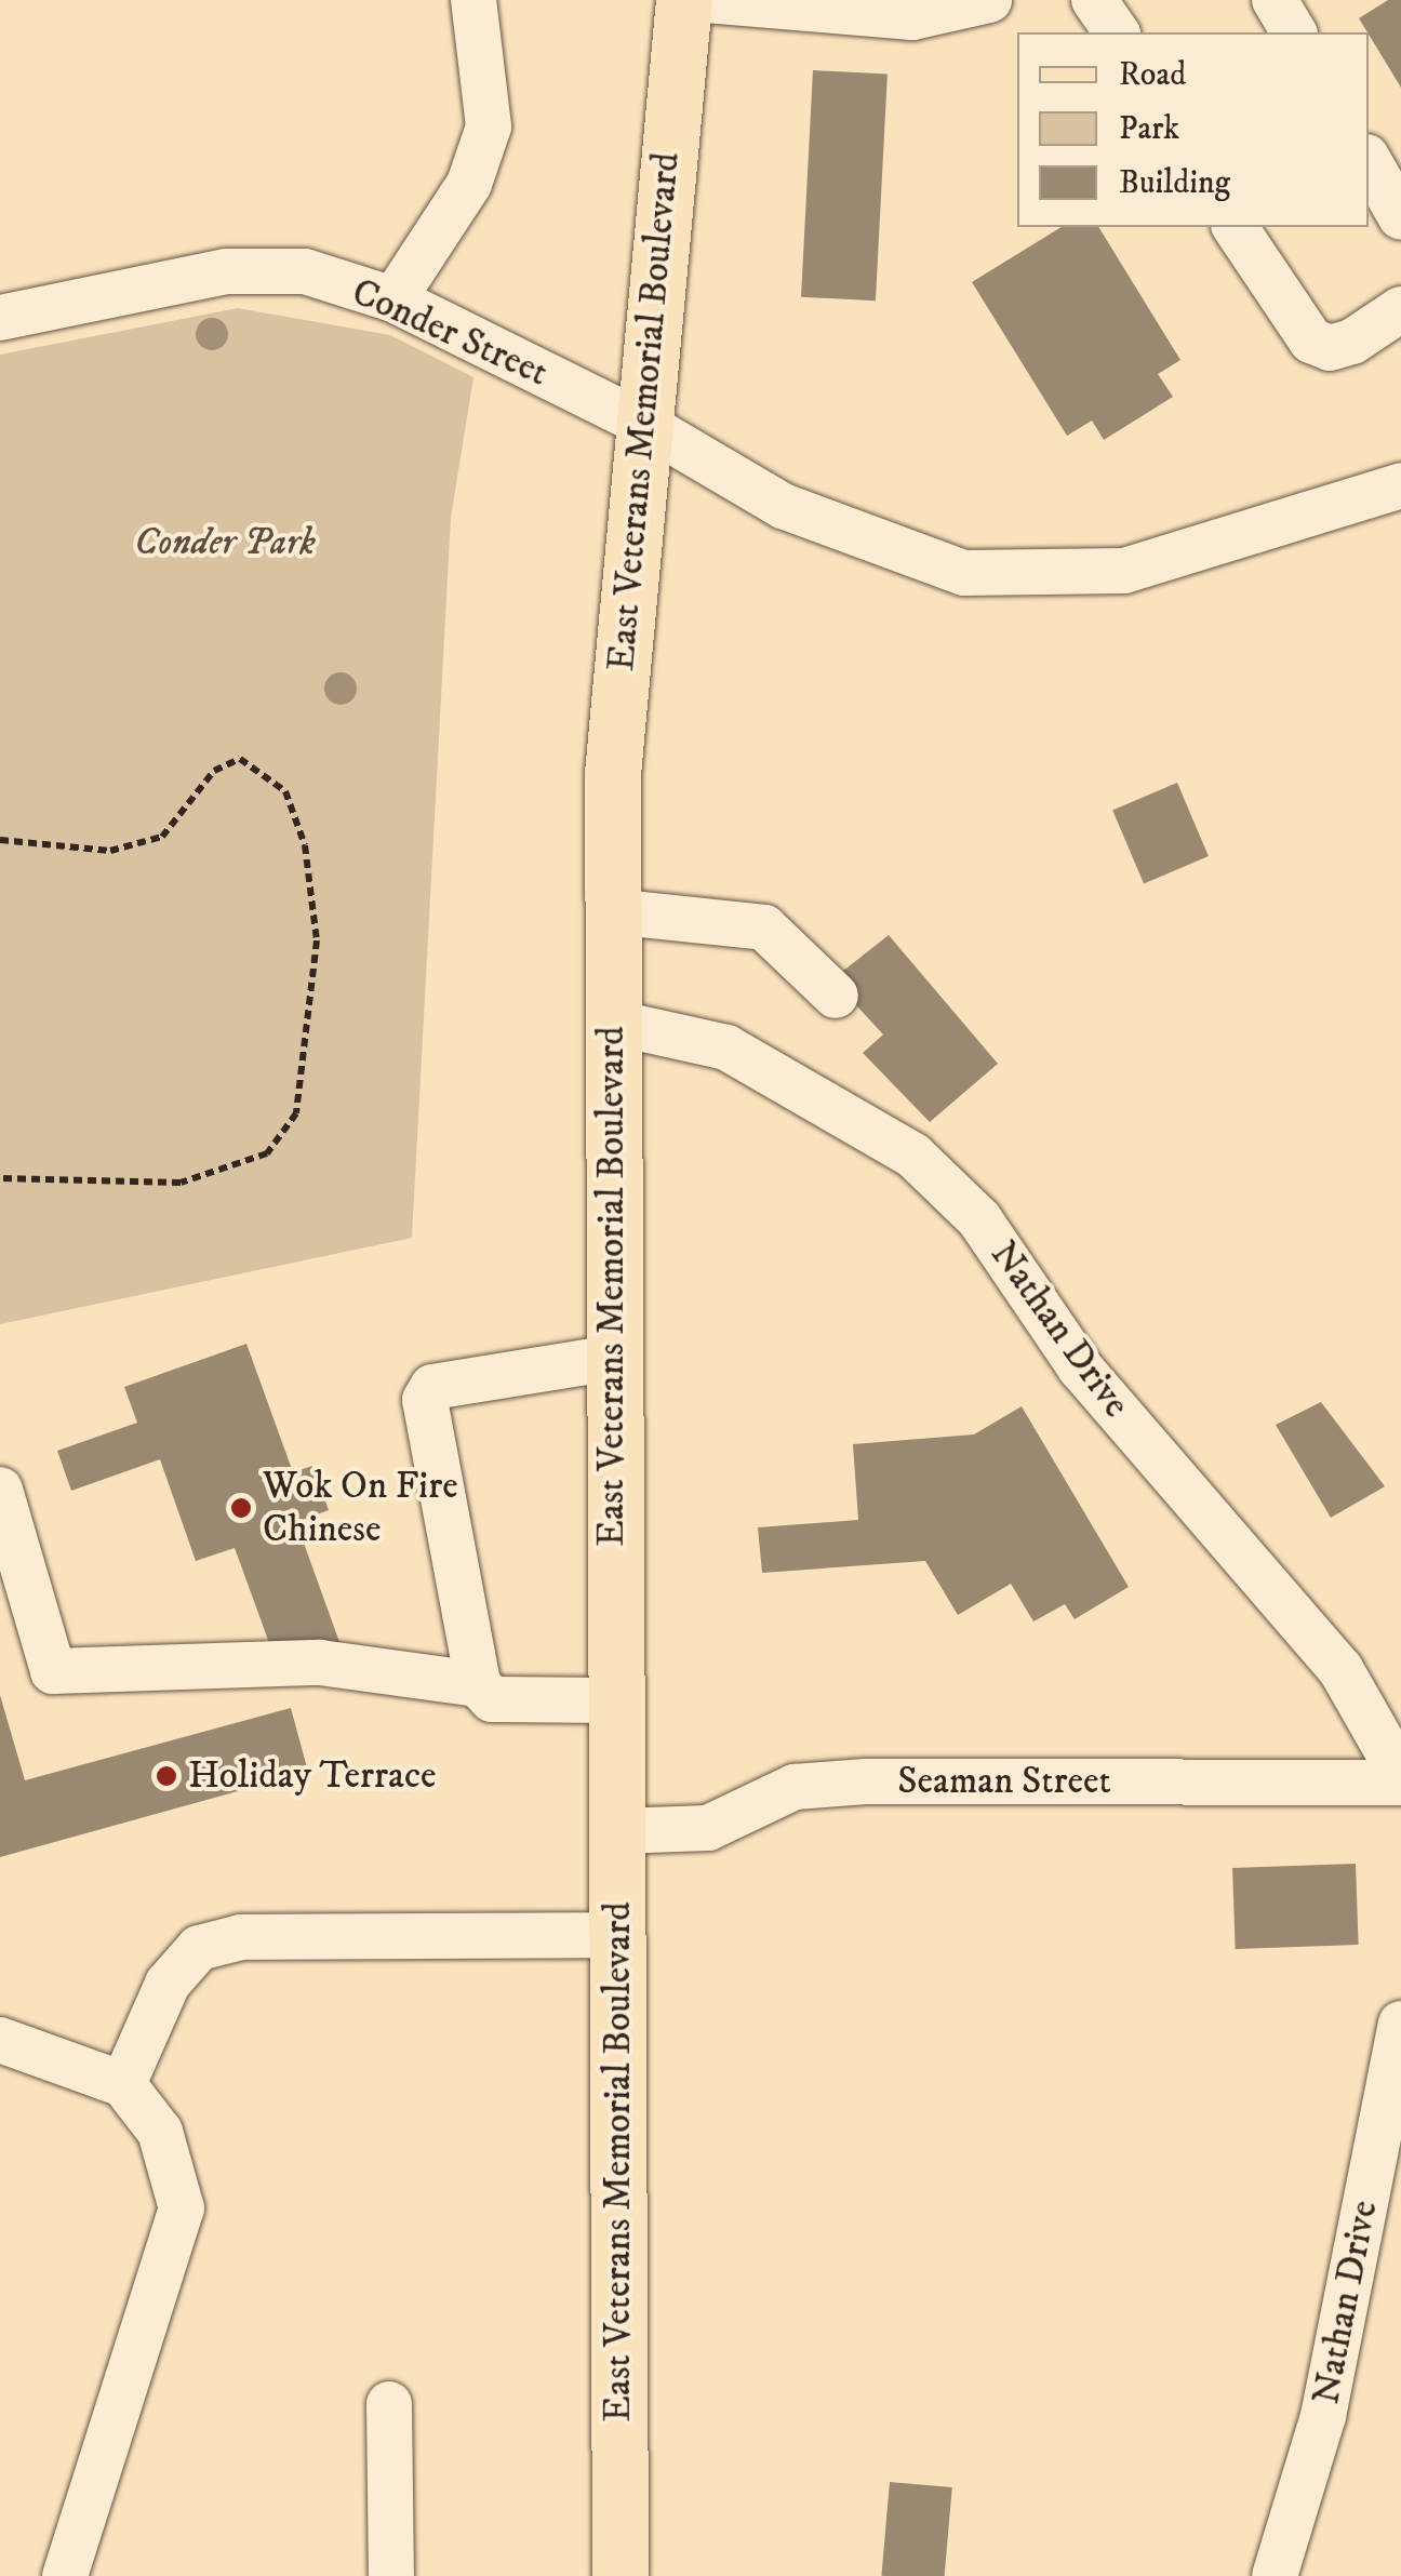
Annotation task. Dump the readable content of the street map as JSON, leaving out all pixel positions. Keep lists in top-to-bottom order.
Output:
{
  "streets": {
    "main road": ["East Veterans Memorial Boulevard"],
    "street": ["Conder Street", "Nathan Drive", "Seaman Street"]
  },
  "crossings": [
    ["Conder Street", "East Veterans Memorial Boulevard"],
    ["East Veterans Memorial Boulevard", "Nathan Drive"],
    ["East Veterans Memorial Boulevard", "Seaman Street"],
    ["Nathan Drive", "Seaman Street"]
  ],
  "parks": ["Conder Park"],
  "places": ["Wok On Fire Chinese", "Holiday Terrace"],
  "legend": ["Road", "Park", "Building"]
}
